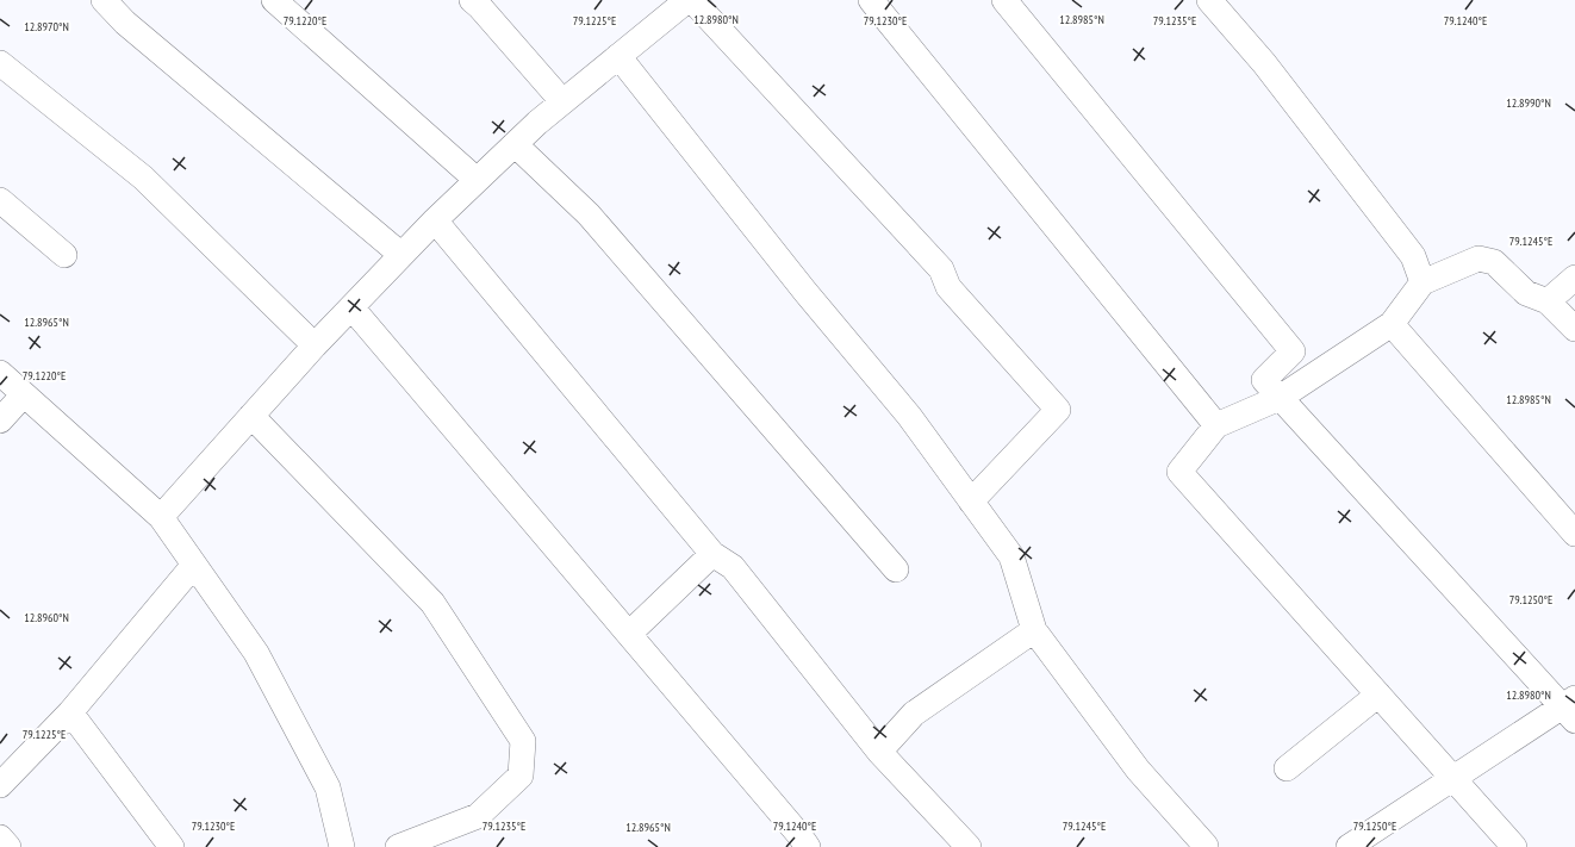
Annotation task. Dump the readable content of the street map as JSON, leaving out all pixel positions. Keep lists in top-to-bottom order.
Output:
{
  "coordinates": [
    "12.8980°N",
    "12.8985°N",
    "79.1220°E",
    "79.1225°E",
    "79.1230°E",
    "79.1235°E",
    "79.1240°E",
    "12.8970°N",
    "12.8990°N",
    "79.1245°E",
    "12.8965°N",
    "79.1250°E",
    "12.8960°N"
  ]
}
